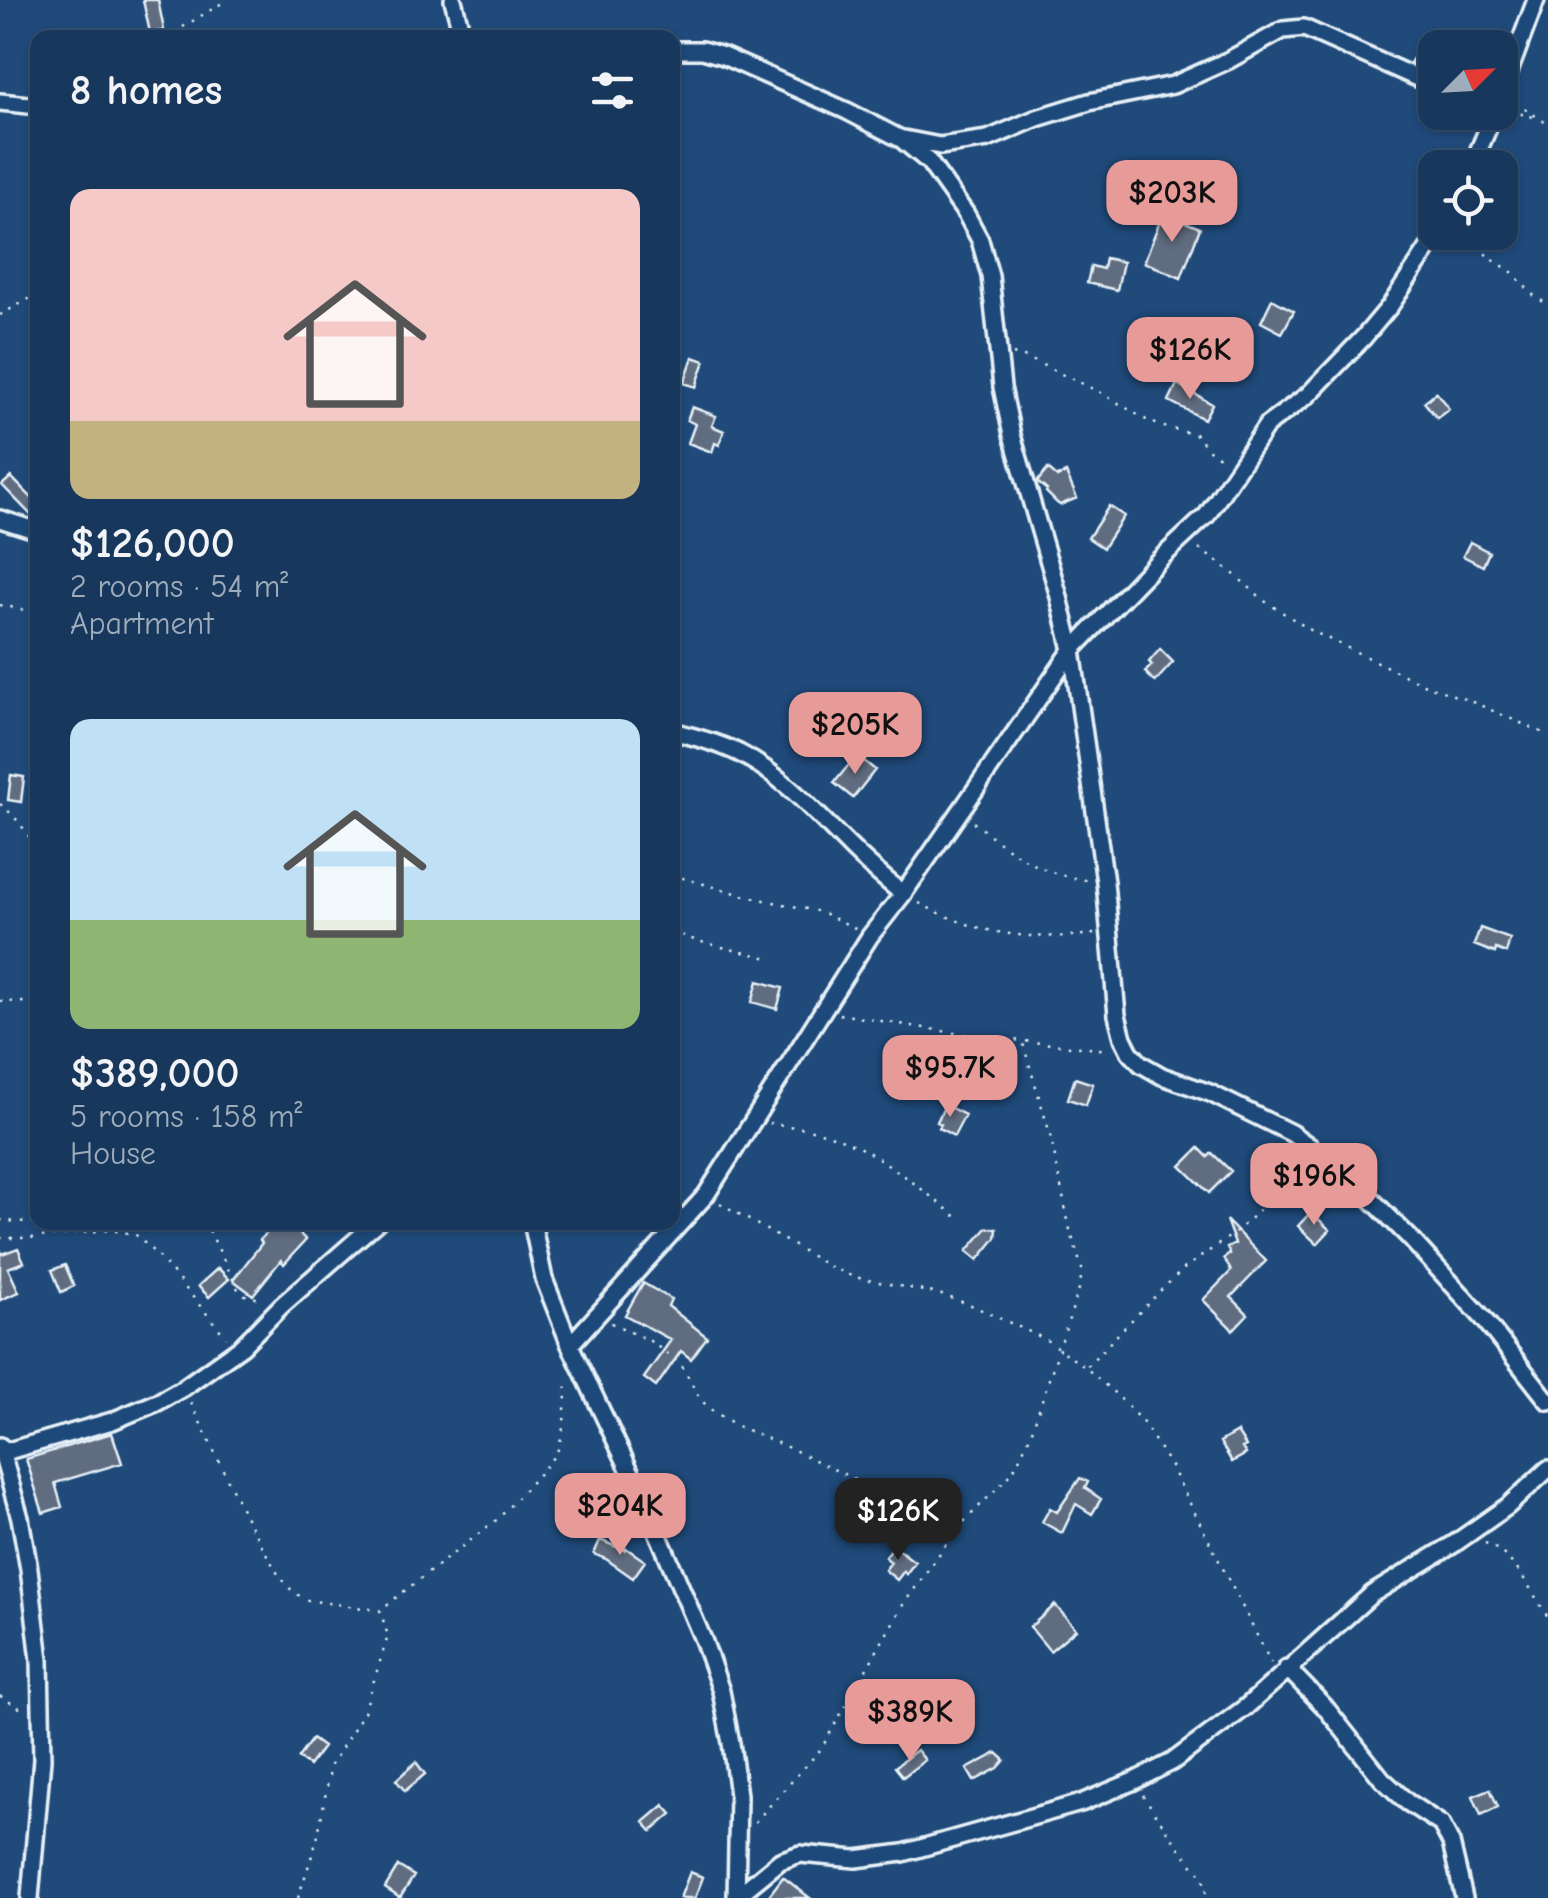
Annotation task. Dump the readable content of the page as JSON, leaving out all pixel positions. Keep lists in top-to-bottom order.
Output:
{
  "north": "top right",
  "page": {
    "heading": "8 homes",
    "list": [
      {
        "name": "$126,000",
        "note": "2 rooms · 54 m² · Apartment"
      },
      {
        "name": "$389,000",
        "note": "5 rooms · 158 m² · House"
      }
    ],
    "price": [
      "$203K",
      "$126K",
      "$205K",
      "$95.7K",
      "$196K",
      "$204K",
      "$126K",
      "$389K"
    ]
  }
}
